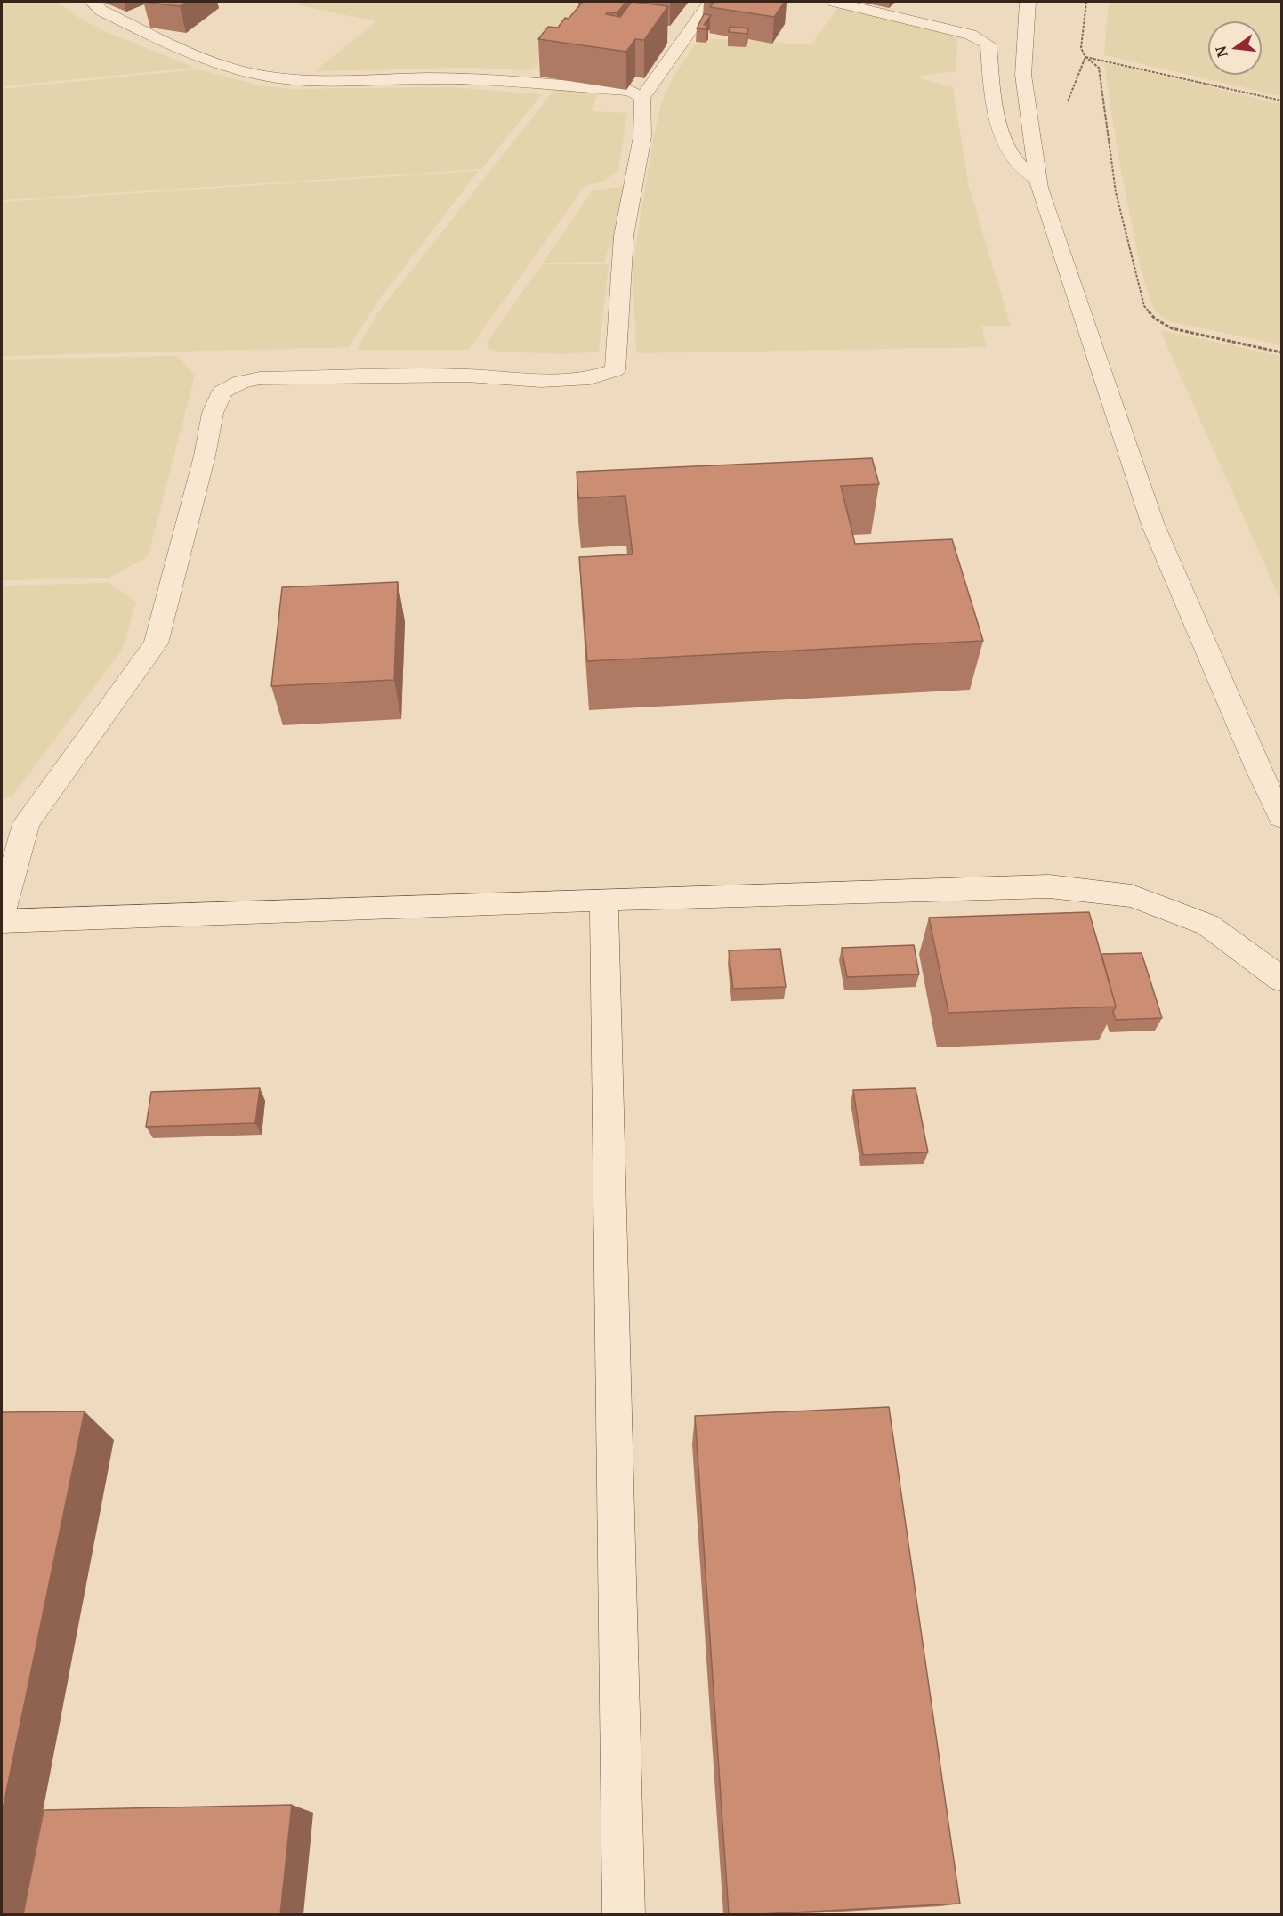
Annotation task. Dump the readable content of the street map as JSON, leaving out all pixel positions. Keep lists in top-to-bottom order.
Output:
{
  "north": "left"
}
